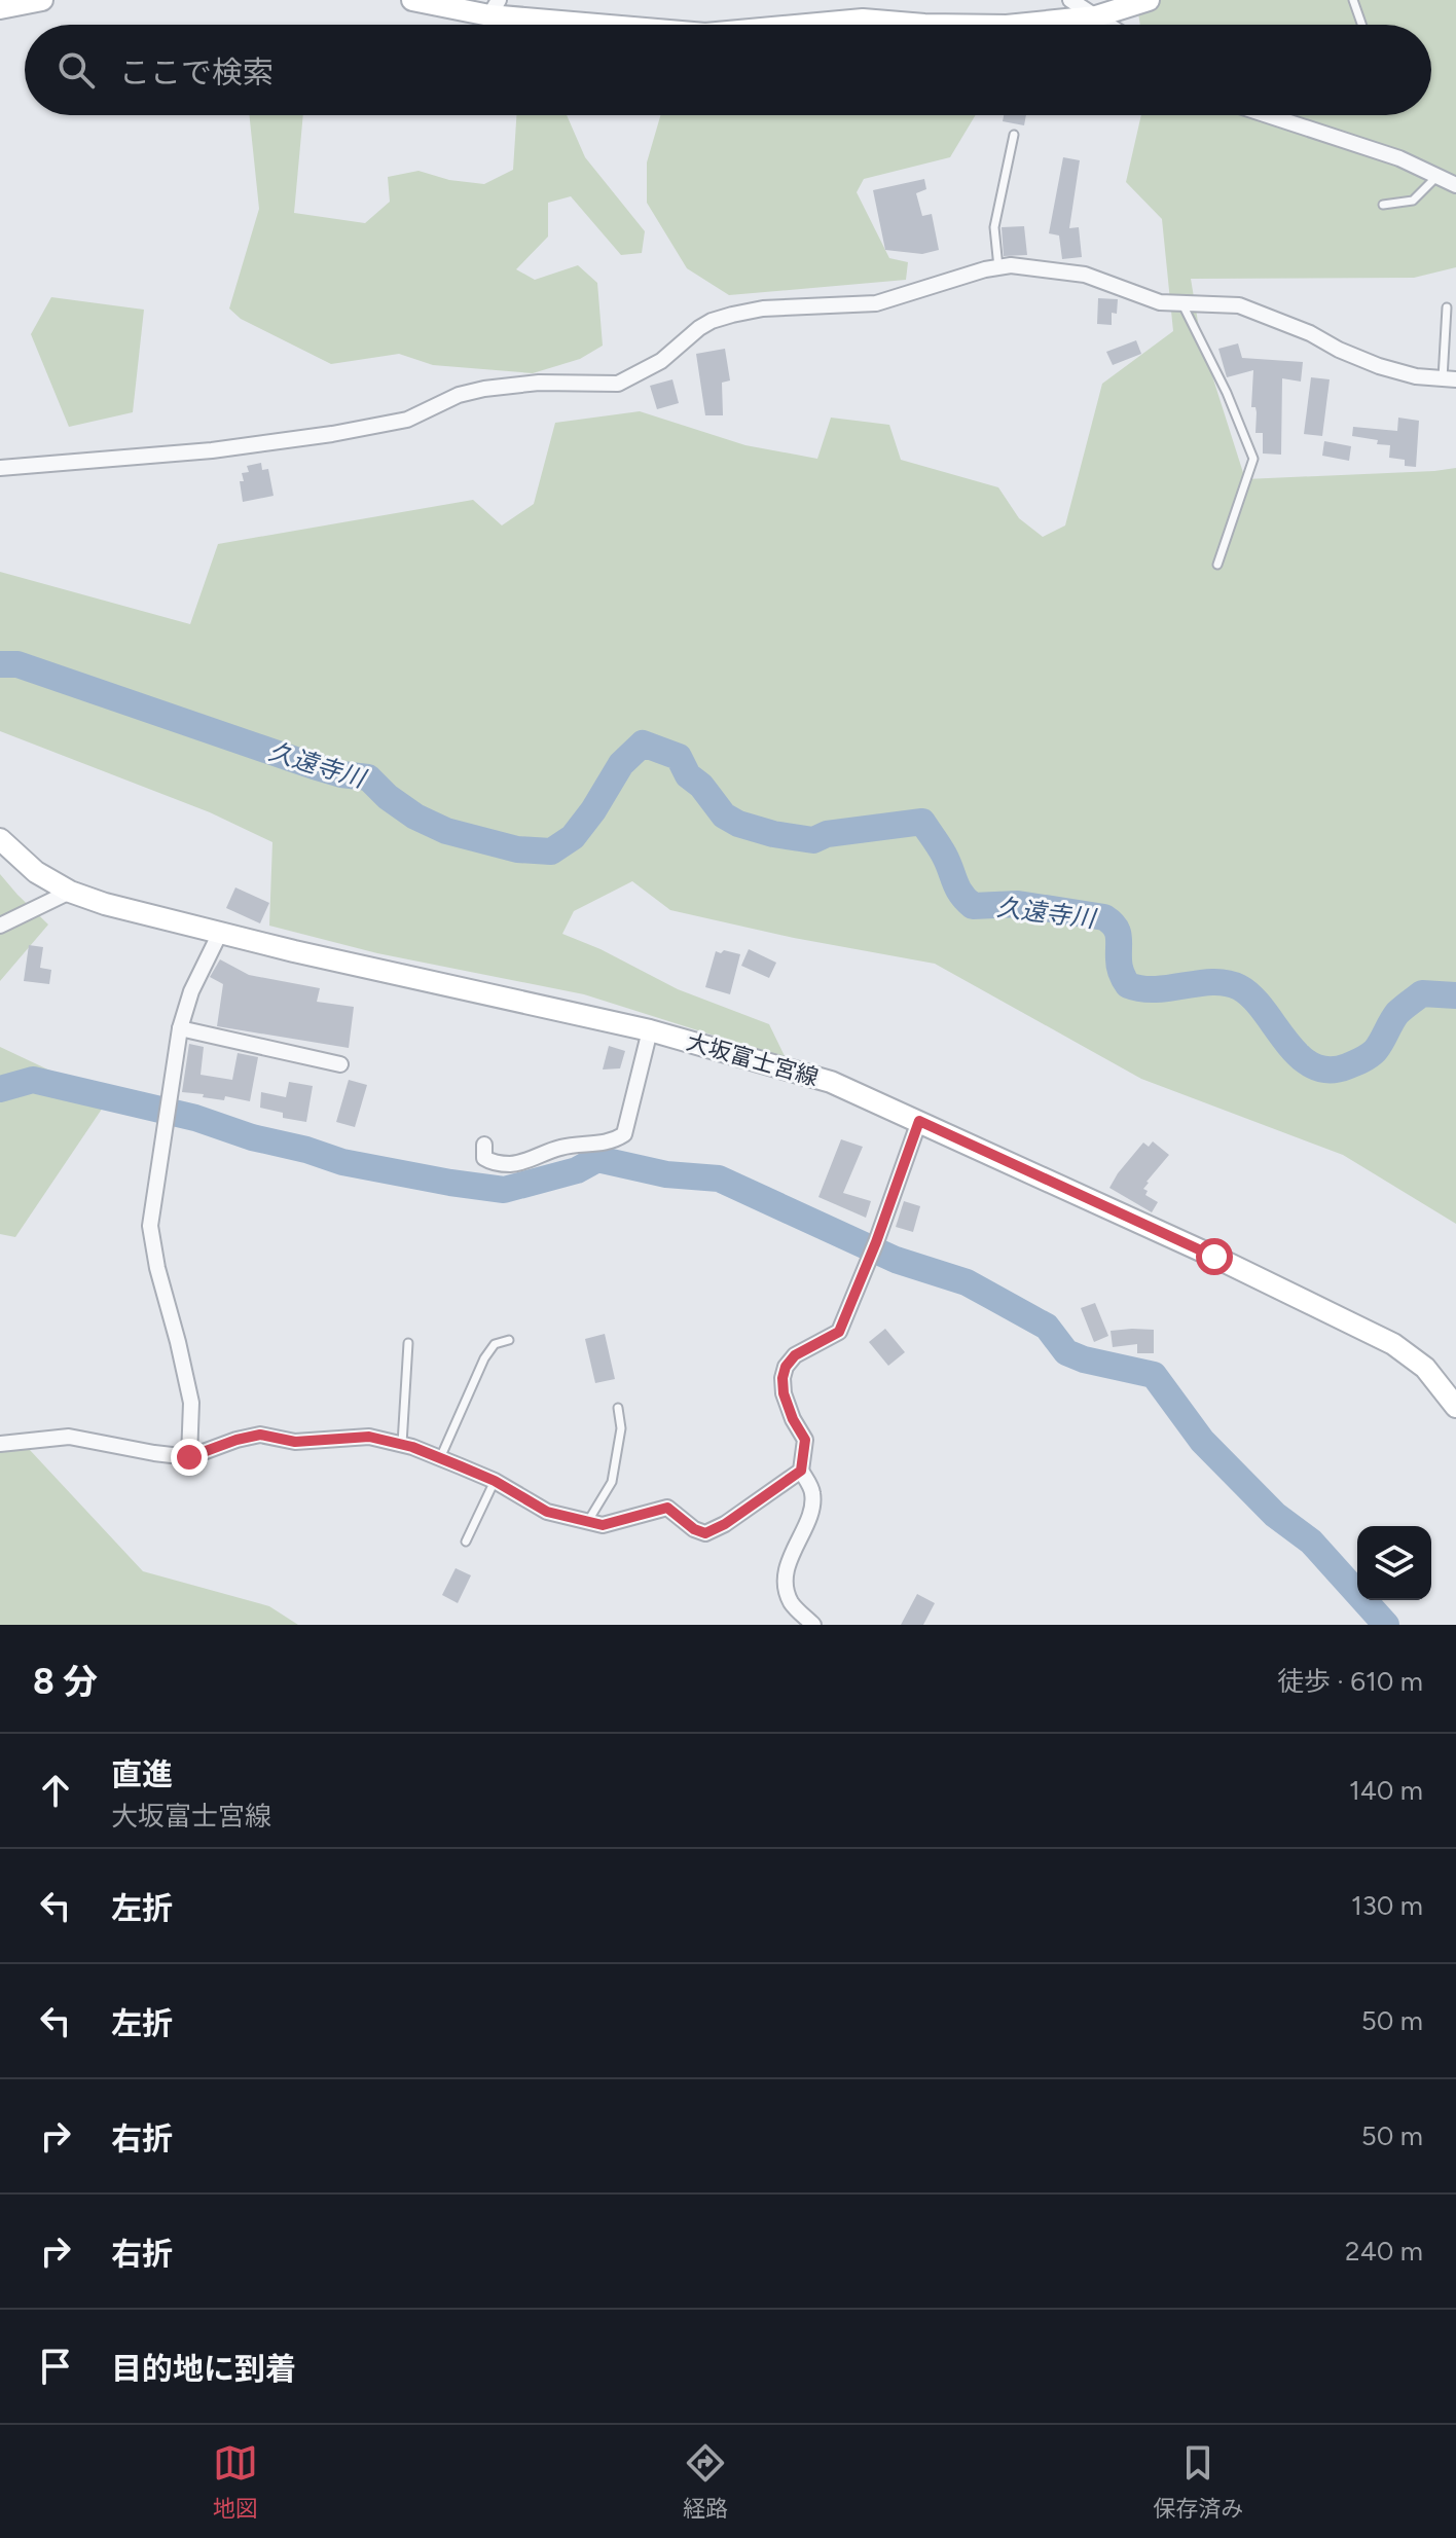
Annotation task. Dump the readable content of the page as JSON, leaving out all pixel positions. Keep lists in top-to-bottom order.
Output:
{
  "streets": {
    "main road": ["大坂富士宮線"]
  },
  "water": ["久遠寺川"],
  "page": {
    "search": "ここで検索",
    "heading": ["8 分", "徒歩 · 610 m"],
    "list": [
      ["直進", "大坂富士宮線", "140 m"],
      ["左折", "130 m"],
      ["左折", "50 m"],
      ["右折", "50 m"],
      ["右折", "240 m"],
      "目的地に到着"
    ],
    "nav": ["地図", "経路", "保存済み"]
  }
}
